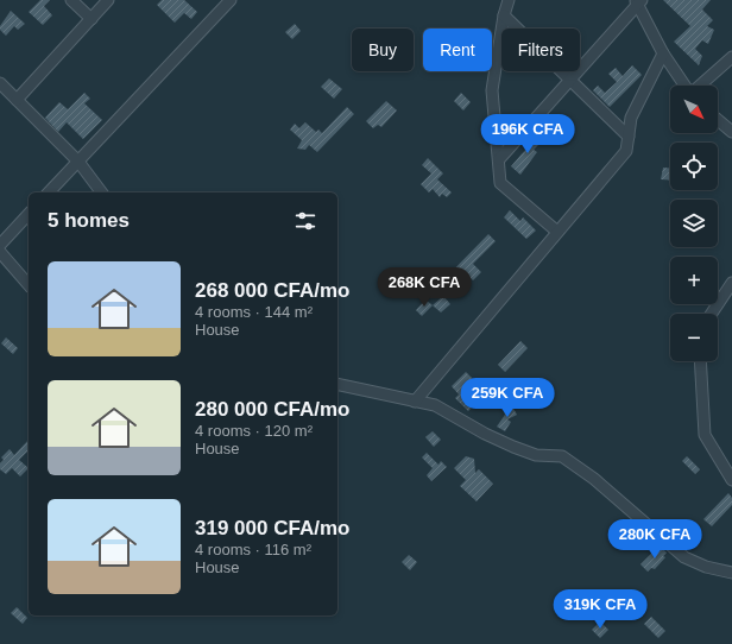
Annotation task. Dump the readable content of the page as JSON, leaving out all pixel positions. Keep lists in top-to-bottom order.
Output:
{
  "north": "bottom right",
  "page": {
    "chip": ["Buy", "Rent", "Filters"],
    "map_buttons": ["+", "−"],
    "price": [
      "196K CFA",
      "268K CFA",
      "259K CFA",
      "280K CFA",
      "319K CFA"
    ],
    "heading": "5 homes",
    "list": [
      {
        "name": "268 000 CFA/mo",
        "note": "4 rooms · 144 m² · House"
      },
      {
        "name": "280 000 CFA/mo",
        "note": "4 rooms · 120 m² · House"
      },
      {
        "name": "319 000 CFA/mo",
        "note": "4 rooms · 116 m² · House"
      }
    ]
  }
}
